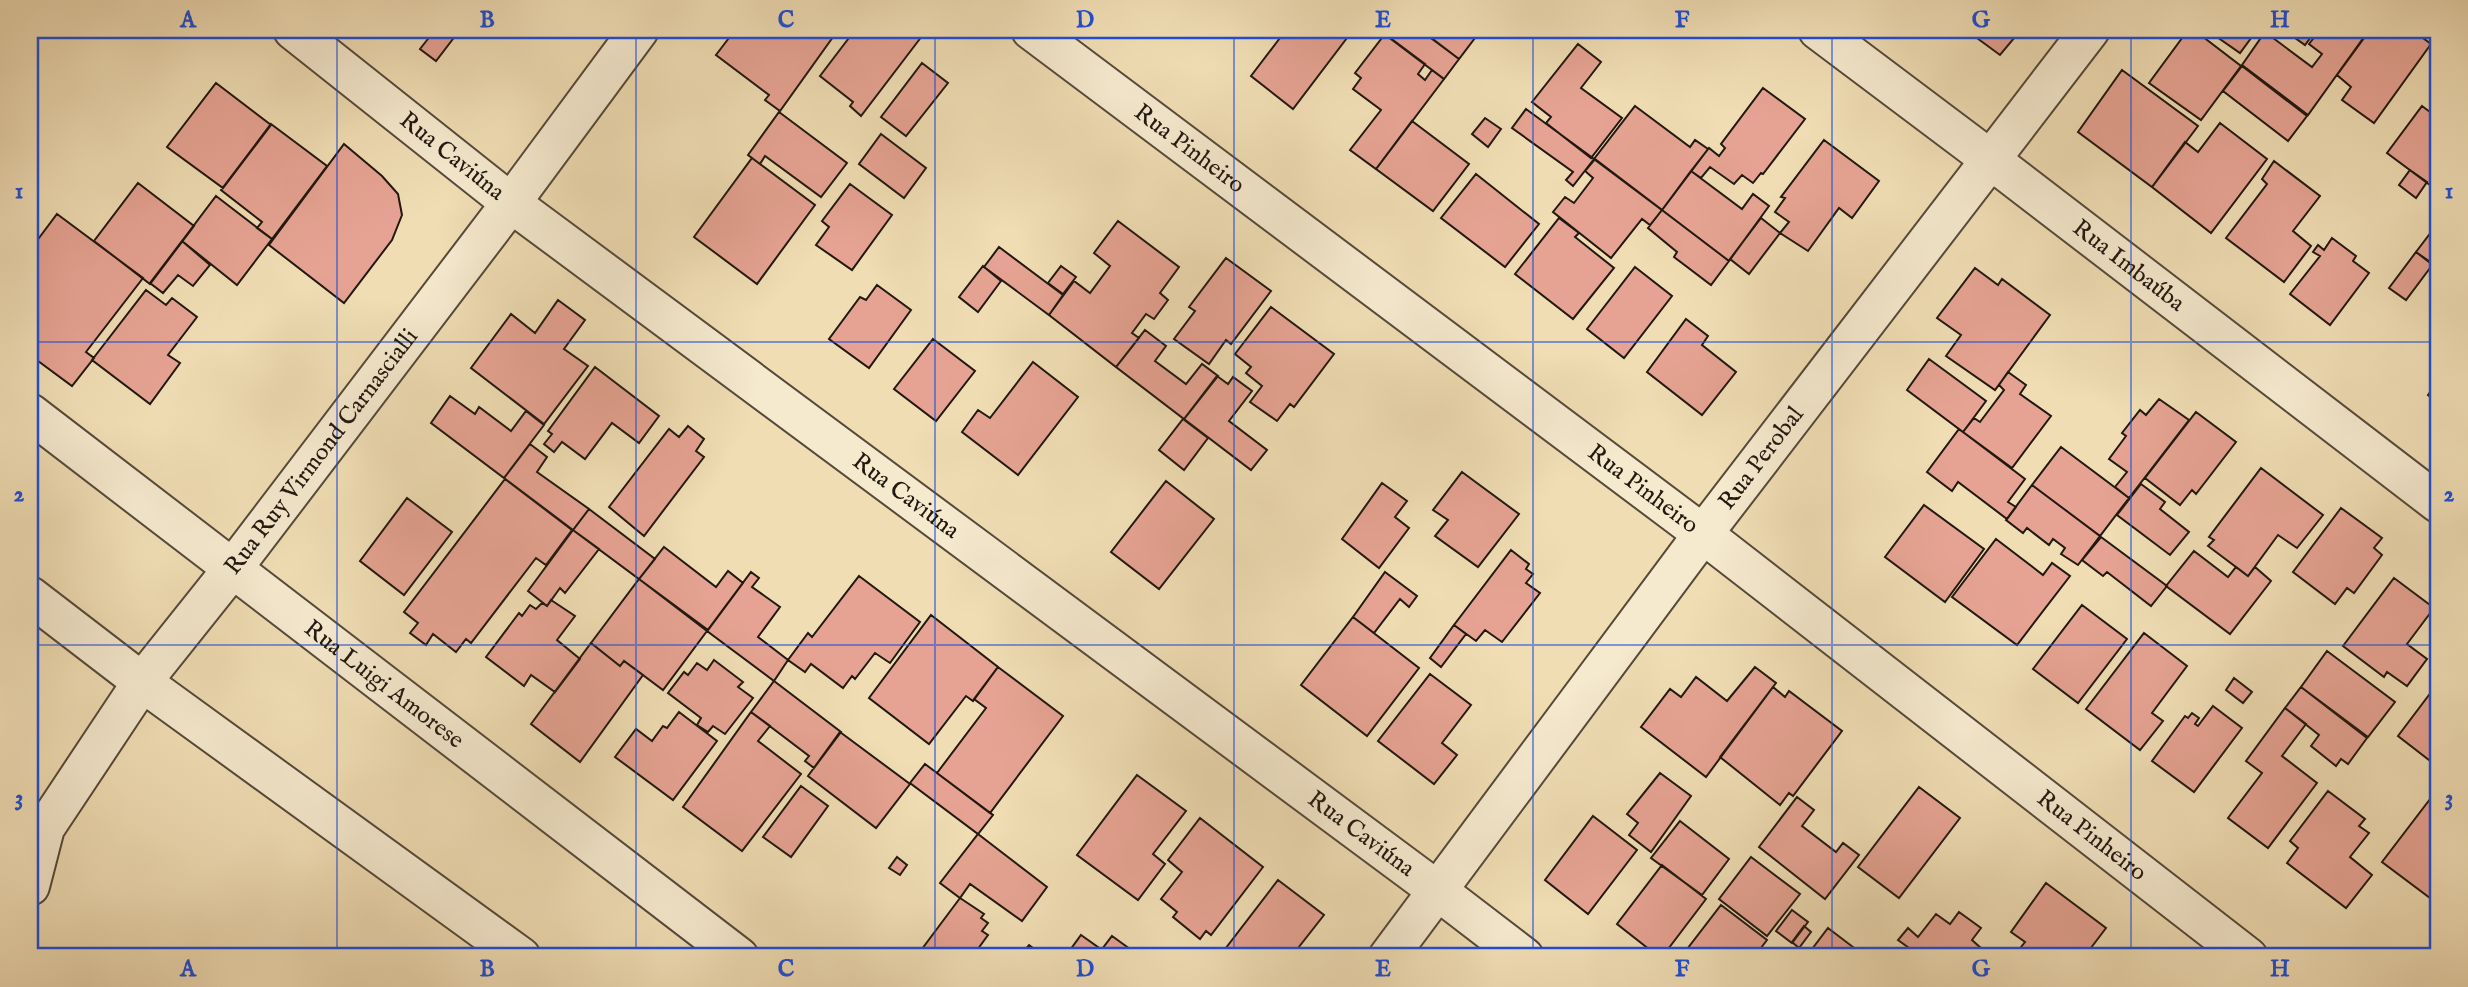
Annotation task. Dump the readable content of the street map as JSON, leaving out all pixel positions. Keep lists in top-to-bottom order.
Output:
{
  "streets": {
    "street": [
      "Rua Pinheiro",
      "Rua Caviúna",
      "Rua Imbaúba",
      "Rua Ruy Virmond Carnascialli",
      "Rua Perobal",
      "Rua Luigi Amorese"
    ]
  },
  "crossings": [
    ["Rua Pinheiro", "Rua Perobal"],
    ["Rua Caviúna", "Rua Ruy Virmond Carnascialli"],
    ["Rua Caviúna", "Rua Perobal"],
    ["Rua Imbaúba", "Rua Perobal"],
    ["Rua Ruy Virmond Carnascialli", "Rua Luigi Amorese"]
  ],
  "grid": {
    "columns": [
      "A",
      "B",
      "C",
      "D",
      "E",
      "F",
      "G",
      "H"
    ],
    "rows": ["1", "2", "3"]
  }
}
